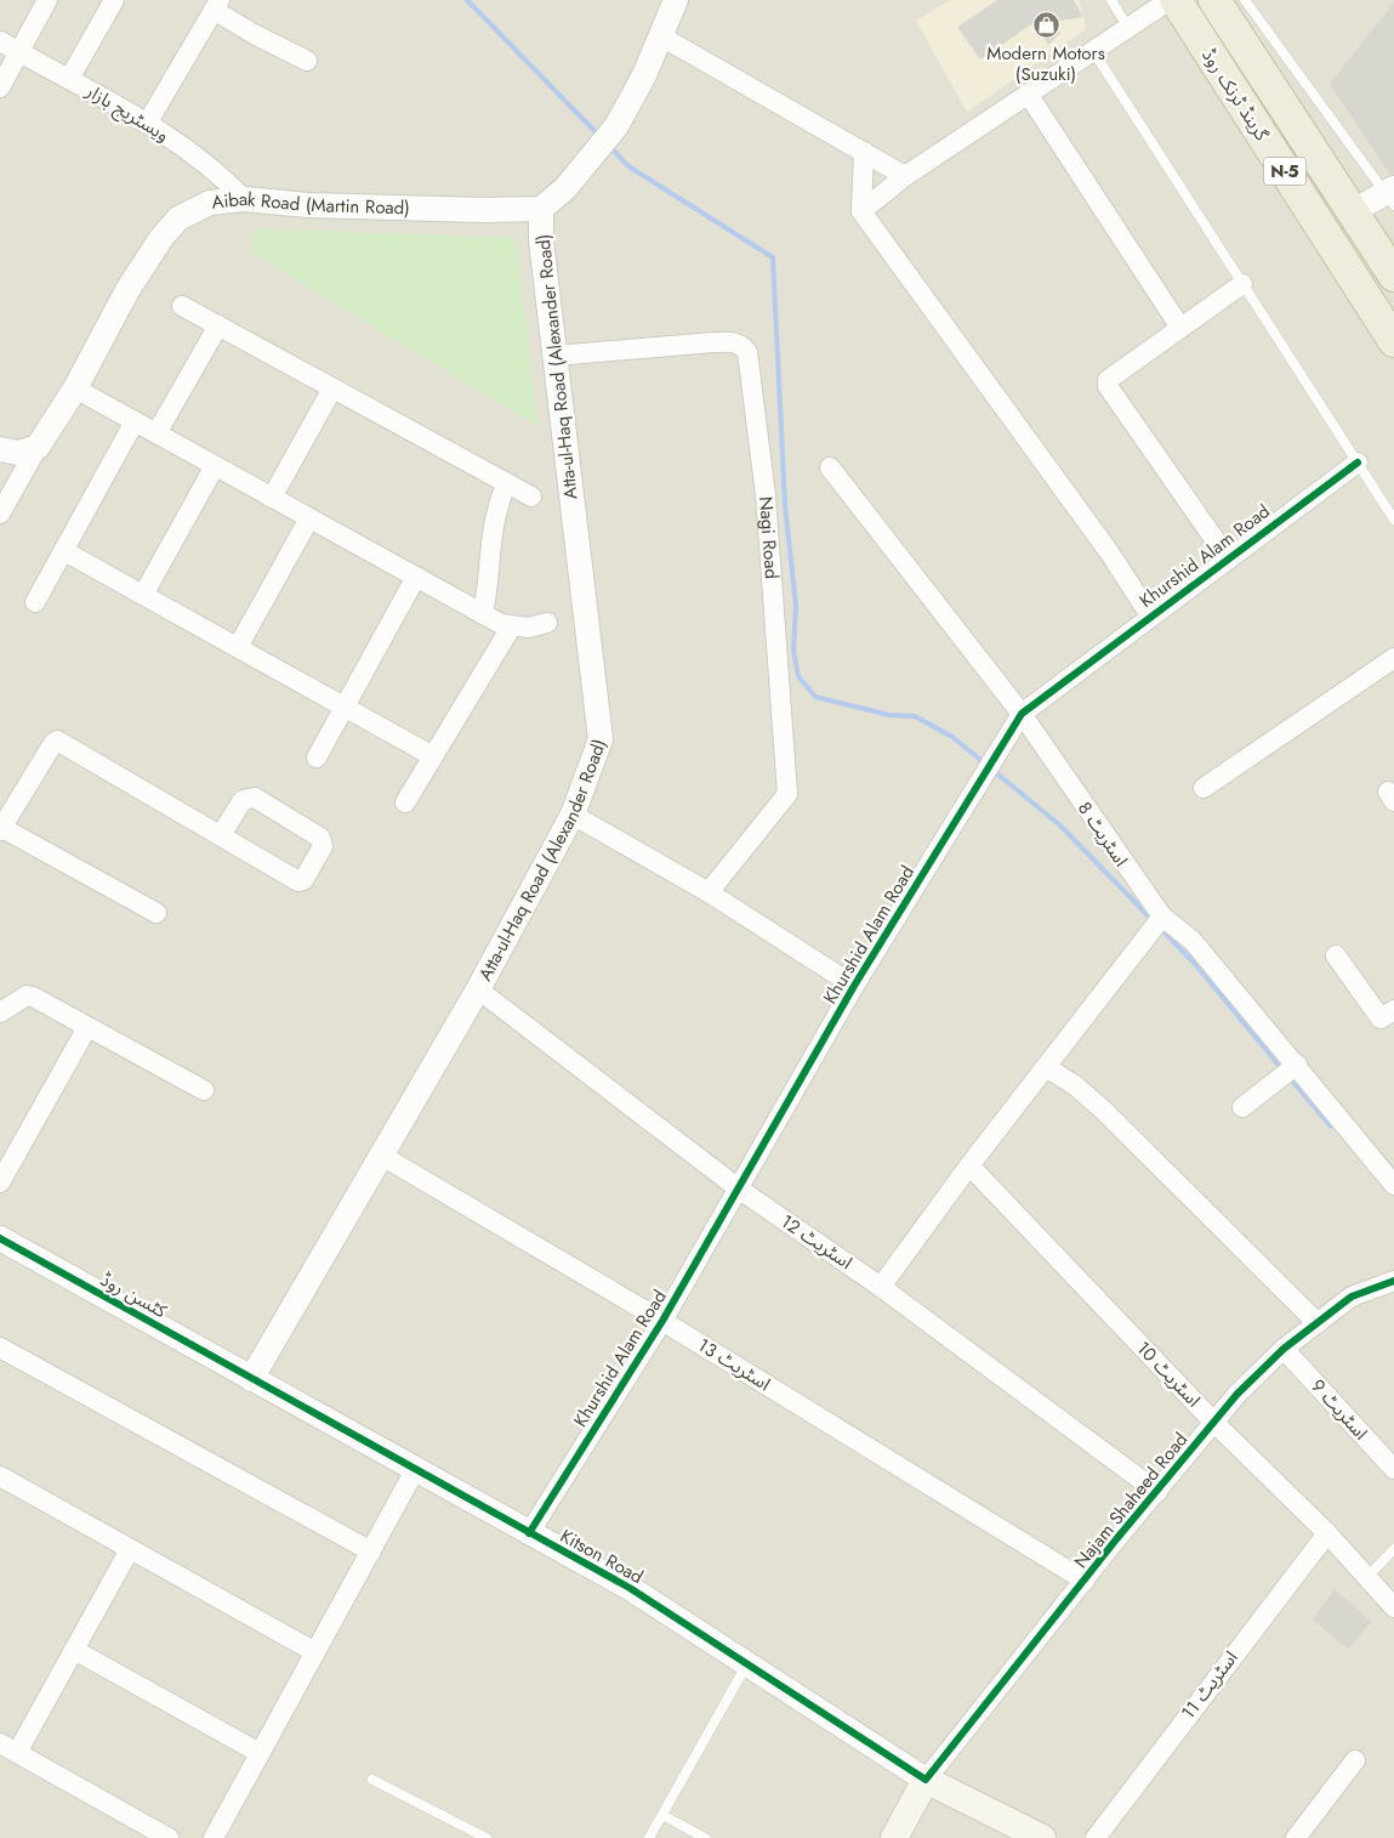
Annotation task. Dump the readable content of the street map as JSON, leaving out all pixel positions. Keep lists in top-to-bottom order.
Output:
{
  "streets": {
    "highway": ["گرینڈ ٹرنک روڈ", "N-5"],
    "street": [
      "ویسٹریج بازار",
      "Aibak Road (Martin Road)",
      "Atta-ul-Haq Road (Alexander Road)",
      "Nagi Road",
      "Khurshid Alam Road",
      "اسٹریٹ 8",
      "اسٹریٹ 12",
      "کٹسن روڈ",
      "اسٹریٹ 13",
      "اسٹریٹ 10",
      "اسٹریٹ 9",
      "Najam Shaheed Road",
      "Kitson Road",
      "اسٹریٹ 11"
    ]
  },
  "crossings": [
    ["ویسٹریج بازار", "Aibak Road (Martin Road)"],
    ["Aibak Road (Martin Road)", "Atta-ul-Haq Road (Alexander Road)"],
    ["Atta-ul-Haq Road (Alexander Road)", "Nagi Road"],
    ["Atta-ul-Haq Road (Alexander Road)", "اسٹریٹ 12"],
    ["Atta-ul-Haq Road (Alexander Road)", "کٹسن روڈ"],
    ["Atta-ul-Haq Road (Alexander Road)", "اسٹریٹ 13"],
    ["Atta-ul-Haq Road (Alexander Road)", "Kitson Road"],
    ["Khurshid Alam Road", "اسٹریٹ 8"],
    ["Khurshid Alam Road", "اسٹریٹ 12"],
    ["Khurshid Alam Road", "اسٹریٹ 13"],
    ["Khurshid Alam Road", "Kitson Road"],
    ["اسٹریٹ 12", "Najam Shaheed Road"],
    ["کٹسن روڈ", "Kitson Road"],
    ["اسٹریٹ 13", "Najam Shaheed Road"],
    ["اسٹریٹ 10", "Najam Shaheed Road"],
    ["اسٹریٹ 10", "اسٹریٹ 11"],
    ["اسٹریٹ 9", "Najam Shaheed Road"],
    ["Najam Shaheed Road", "Kitson Road"]
  ],
  "places": {
    "shop": ["Modern Motors (Suzuki)"]
  }
}
